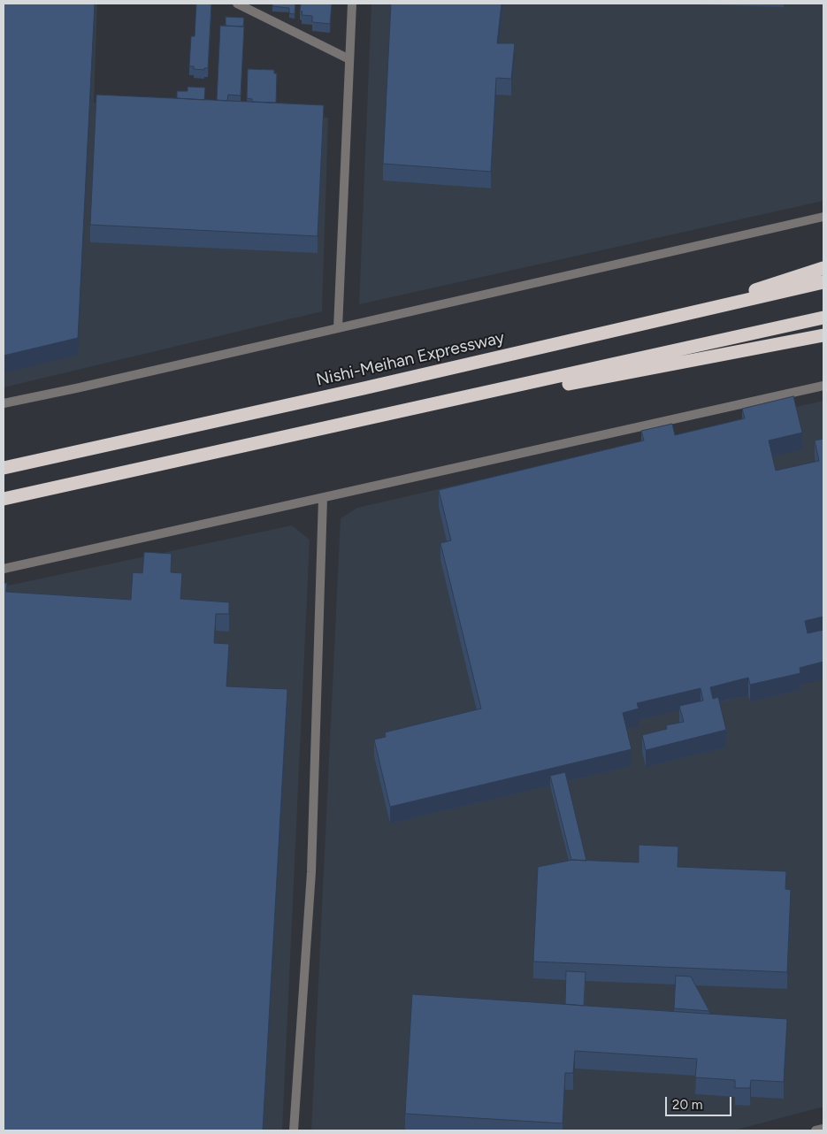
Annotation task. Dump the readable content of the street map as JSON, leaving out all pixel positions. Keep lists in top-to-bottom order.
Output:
{
  "streets": {
    "highway": ["Nishi-Meihan Expressway"]
  },
  "scale_bar": "20 m"
}
